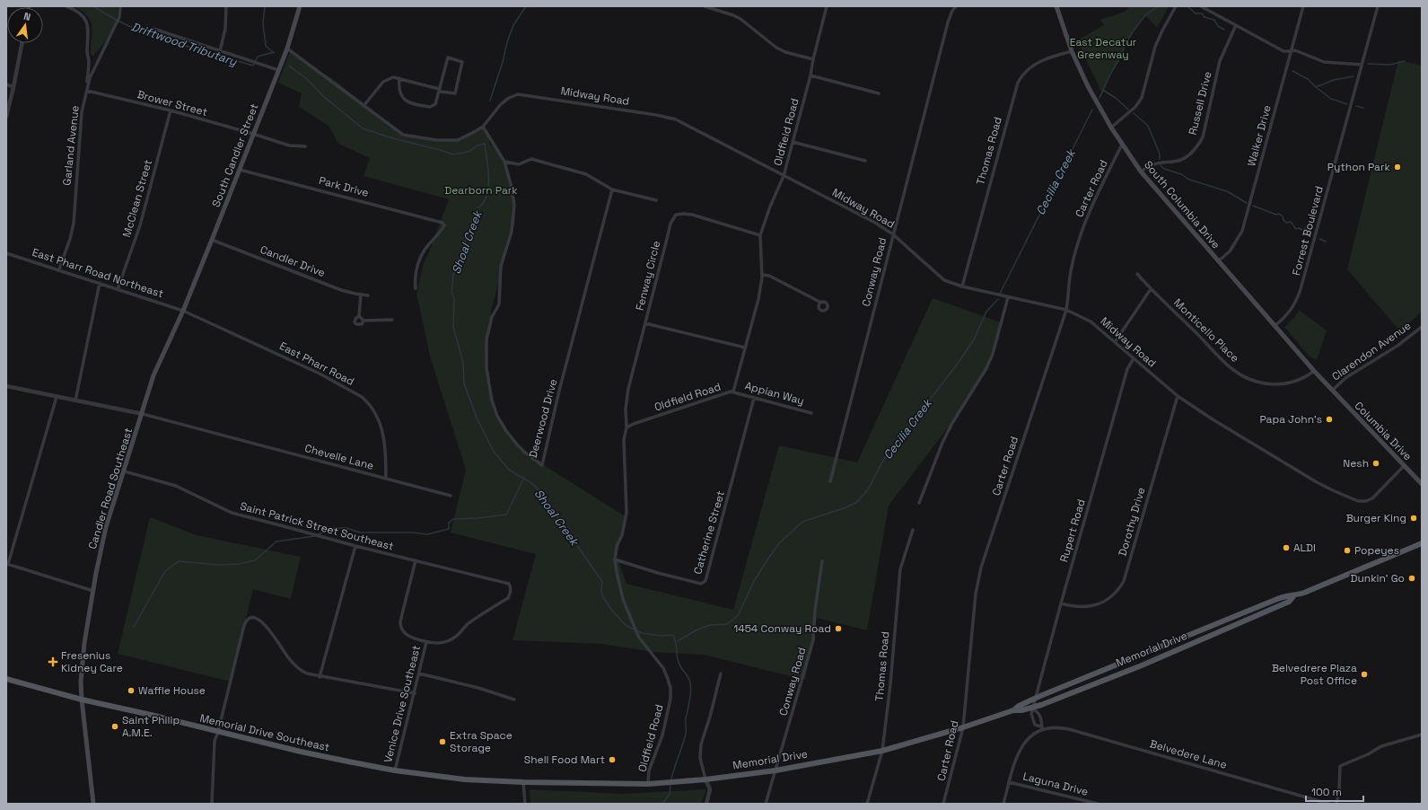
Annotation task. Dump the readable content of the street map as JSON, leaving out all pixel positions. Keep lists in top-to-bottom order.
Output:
{
  "streets": {
    "main road": [
      "South Candler Street",
      "South Columbia Drive",
      "Columbia Drive",
      "Candler Road Southeast",
      "Memorial Drive",
      "Memorial Drive Southeast"
    ],
    "street": [
      "Midway Road",
      "Brower Street",
      "Russell Drive",
      "Oldfield Road",
      "Walker Drive",
      "Garland Avenue",
      "Thomas Road",
      "Park Drive",
      "Carter Road",
      "McClean Street",
      "Forrest Boulevard",
      "Candler Drive",
      "Conway Road",
      "East Pharr Road Northeast",
      "Fenway Circle",
      "Monticello Place",
      "Clarendon Avenue",
      "East Pharr Road",
      "Appian Way",
      "Deerwood Drive",
      "Chevelle Lane",
      "Dorothy Drive",
      "Saint Patrick Street Southeast",
      "Rupert Road",
      "Catherine Street",
      "Venice Drive Southeast",
      "Belvedere Lane",
      "Laguna Drive"
    ]
  },
  "crossings": [
    ["Midway Road", "Oldfield Road"],
    ["Midway Road", "Thomas Road"],
    ["Midway Road", "South Candler Street"],
    ["Midway Road", "Carter Road"],
    ["Midway Road", "Conway Road"],
    ["Midway Road", "Deerwood Drive"],
    ["Midway Road", "Columbia Drive"],
    ["Midway Road", "Dorothy Drive"],
    ["Midway Road", "Rupert Road"],
    ["Brower Street", "Garland Avenue"],
    ["Brower Street", "South Candler Street"],
    ["Brower Street", "McClean Street"],
    ["Russell Drive", "South Columbia Drive"],
    ["Oldfield Road", "Fenway Circle"],
    ["Oldfield Road", "Appian Way"],
    ["Oldfield Road", "Catherine Street"],
    ["Oldfield Road", "Memorial Drive"],
    ["Walker Drive", "South Columbia Drive"],
    ["Garland Avenue", "East Pharr Road Northeast"],
    ["Thomas Road", "South Columbia Drive"],
    ["Thomas Road", "Memorial Drive"],
    ["South Candler Street", "Park Drive"],
    ["South Candler Street", "Candler Drive"],
    ["South Candler Street", "East Pharr Road Northeast"],
    ["South Candler Street", "East Pharr Road"],
    ["South Candler Street", "Candler Road Southeast"],
    ["Carter Road", "South Columbia Drive"],
    ["Carter Road", "Memorial Drive"],
    ["McClean Street", "East Pharr Road Northeast"],
    ["South Columbia Drive", "Forrest Boulevard"],
    ["South Columbia Drive", "Monticello Place"],
    ["South Columbia Drive", "Clarendon Avenue"],
    ["South Columbia Drive", "Columbia Drive"],
    ["Conway Road", "Memorial Drive"],
    ["East Pharr Road Northeast", "East Pharr Road"],
    ["East Pharr Road Northeast", "Candler Road Southeast"],
    ["Clarendon Avenue", "Columbia Drive"],
    ["East Pharr Road", "Chevelle Lane"],
    ["East Pharr Road", "Candler Road Southeast"],
    ["Appian Way", "Catherine Street"],
    ["Chevelle Lane", "Candler Road Southeast"],
    ["Candler Road Southeast", "Saint Patrick Street Southeast"],
    ["Candler Road Southeast", "Memorial Drive Southeast"],
    ["Dorothy Drive", "Rupert Road"],
    ["Saint Patrick Street Southeast", "Venice Drive Southeast"],
    ["Rupert Road", "Memorial Drive"],
    ["Rupert Road", "Belvedere Lane"],
    ["Memorial Drive", "Memorial Drive Southeast"],
    ["Venice Drive Southeast", "Memorial Drive Southeast"]
  ],
  "water": ["Driftwood Tributary", "Cecilia Creek", "Shoal Creek"],
  "parks": ["East Decatur Greenway", "Dearborn Park"],
  "places": {
    "other": [
      "Python Park",
      "Papa John's",
      "Nesh",
      "Burger King",
      "ALDI",
      "Popeyes",
      "Dunkin' Go",
      "1454 Conway Road",
      "Belvedrere Plaza Post Office",
      "Waffle House",
      "Saint Philip A.M.E.",
      "Extra Space Storage",
      "Shell Food Mart"
    ],
    "health": ["Fresenius Kidney Care"]
  },
  "scale_bar": "100 m",
  "north": "top"
}
